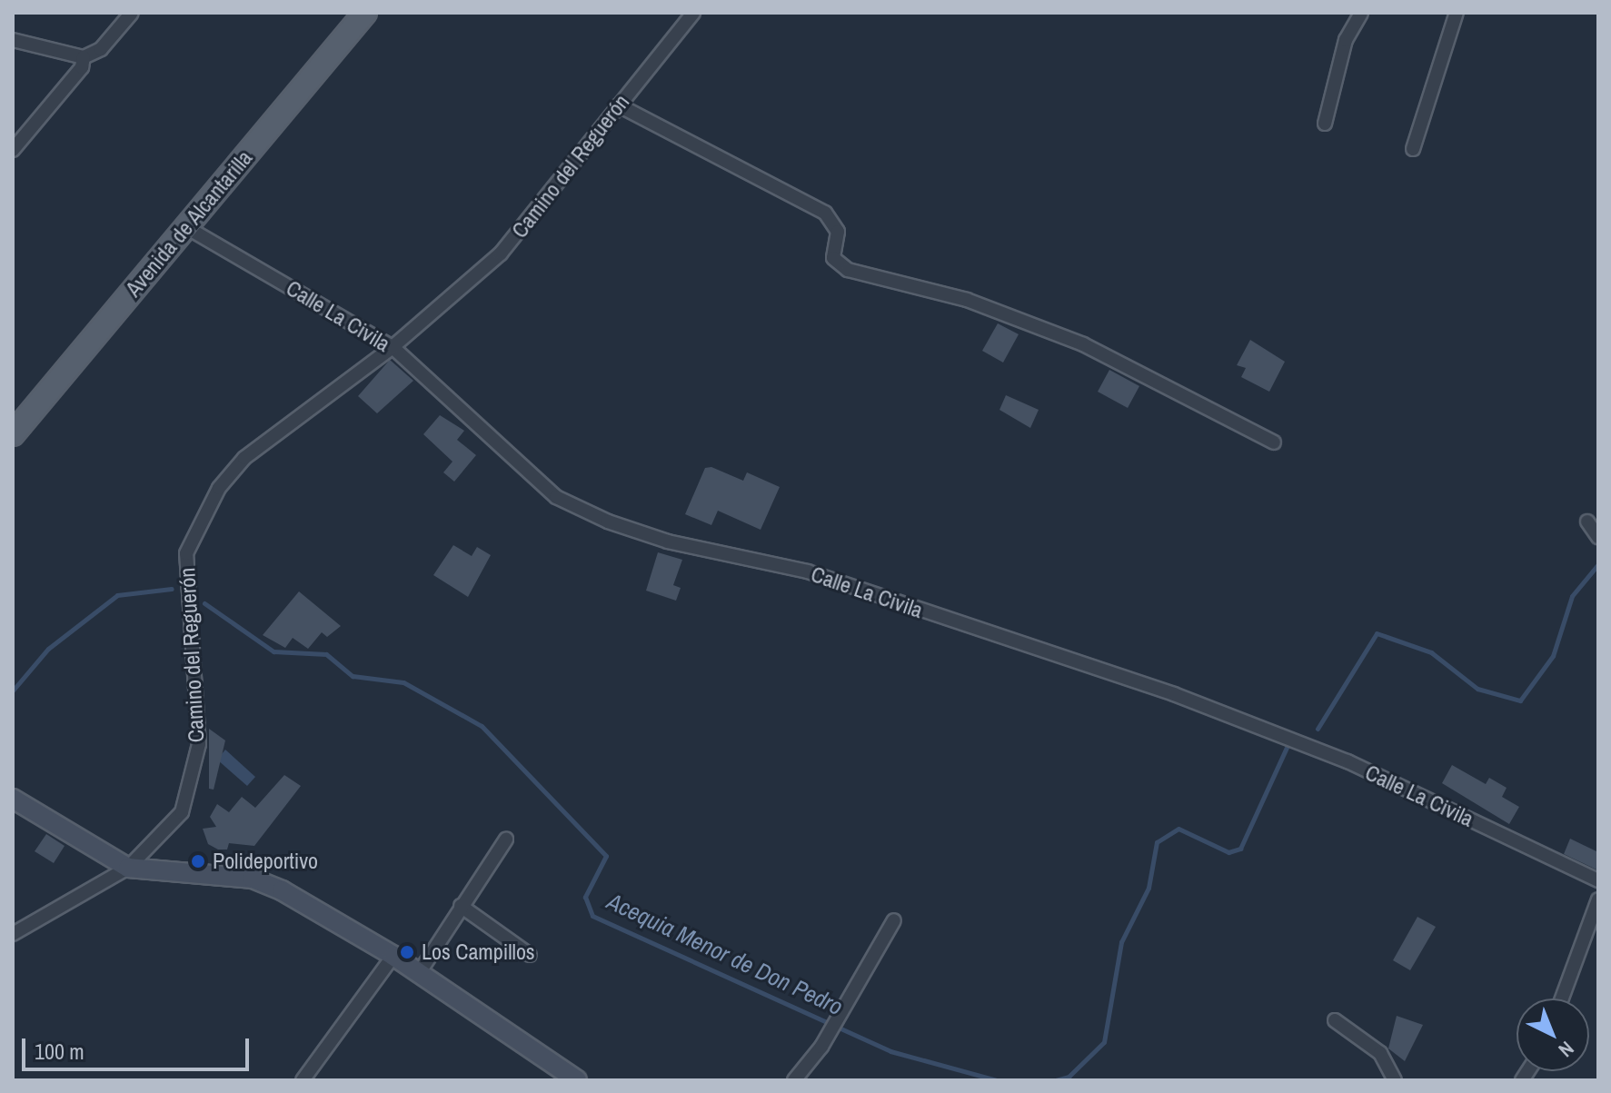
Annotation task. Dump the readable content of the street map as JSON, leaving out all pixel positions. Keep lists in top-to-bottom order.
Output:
{
  "streets": {
    "main road": ["Avenida de Alcantarilla"],
    "street": ["Camino del Reguerón", "Calle La Civila"]
  },
  "crossings": [
    ["Camino del Reguerón", "Calle La Civila"],
    ["Avenida de Alcantarilla", "Calle La Civila"]
  ],
  "water": ["Acequia Menor de Don Pedro"],
  "places": ["Polideportivo", "Los Campillos"],
  "scale_bar": "100 m",
  "north": "bottom right"
}
